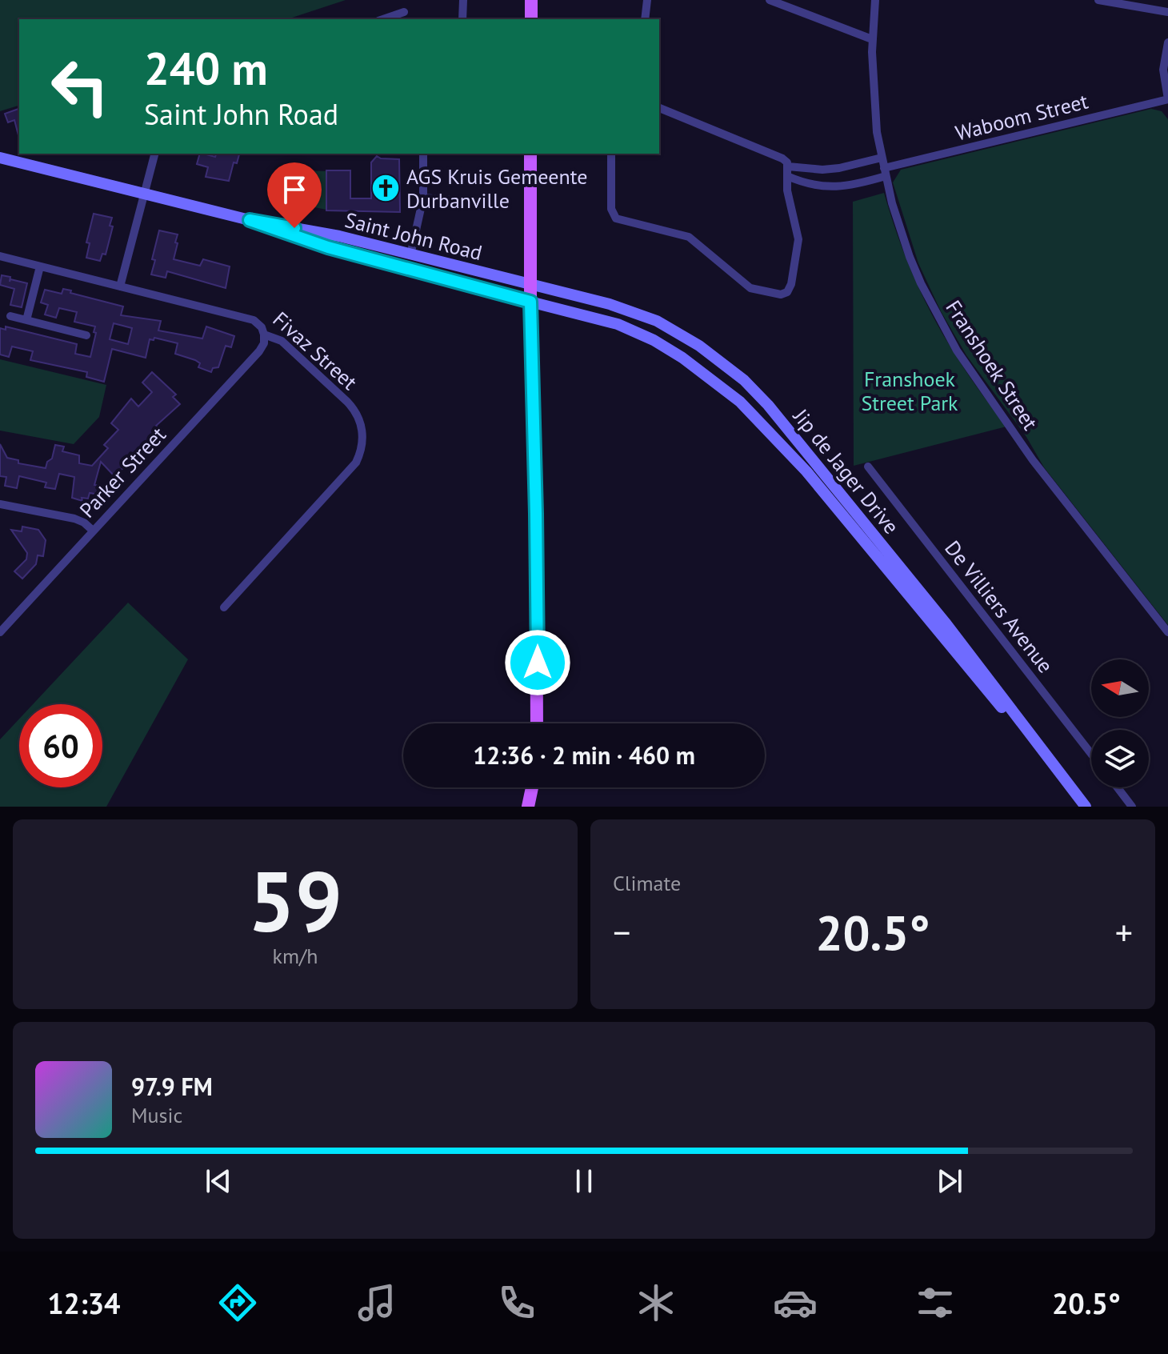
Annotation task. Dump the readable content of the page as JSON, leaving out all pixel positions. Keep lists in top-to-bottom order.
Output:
{
  "streets": {
    "main road": ["Saint John Road", "Jip de Jager Drive"],
    "street": [
      "Waboom Street",
      "Fivaz Street",
      "Franshoek Street",
      "Parker Street",
      "De Villiers Avenue"
    ]
  },
  "crossings": [
    ["Waboom Street", "Franshoek Street"],
    ["Saint John Road", "Jip de Jager Drive"],
    ["Fivaz Street", "Parker Street"]
  ],
  "parks": ["Franshoek Street Park"],
  "places": {
    "church": ["AGS Kruis Gemeente Durbanville"]
  },
  "north": "left",
  "page": {
    "turn": ["240 m", "Saint John Road"],
    "limit": "60",
    "trip": "12:36 · 2 min · 460 m",
    "tile": [
      ["59", "km/h"],
      "Climate"
    ],
    "heat": ["−", "20.5°", "+"],
    "song": ["97.9 FM", "Music"],
    "tabs": ["12:34", "20.5°"]
  }
}
